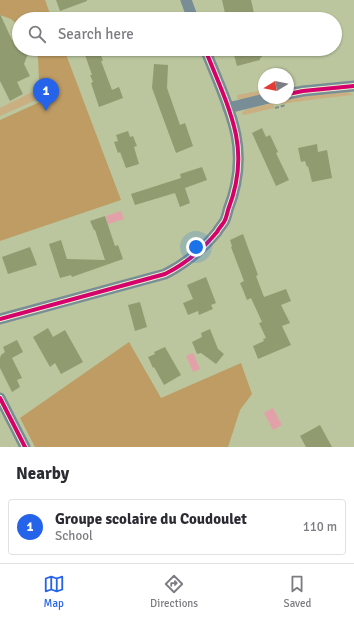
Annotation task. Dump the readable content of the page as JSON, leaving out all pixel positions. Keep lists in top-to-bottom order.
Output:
{
  "north": "left",
  "page": {
    "search": "Search here",
    "pins": "1",
    "heading": "Nearby",
    "list": [
      {
        "mark": "1",
        "name": "Groupe scolaire du Coudoulet",
        "note": "School",
        "value": "110 m"
      }
    ],
    "nav": ["Map", "Directions", "Saved"]
  }
}
